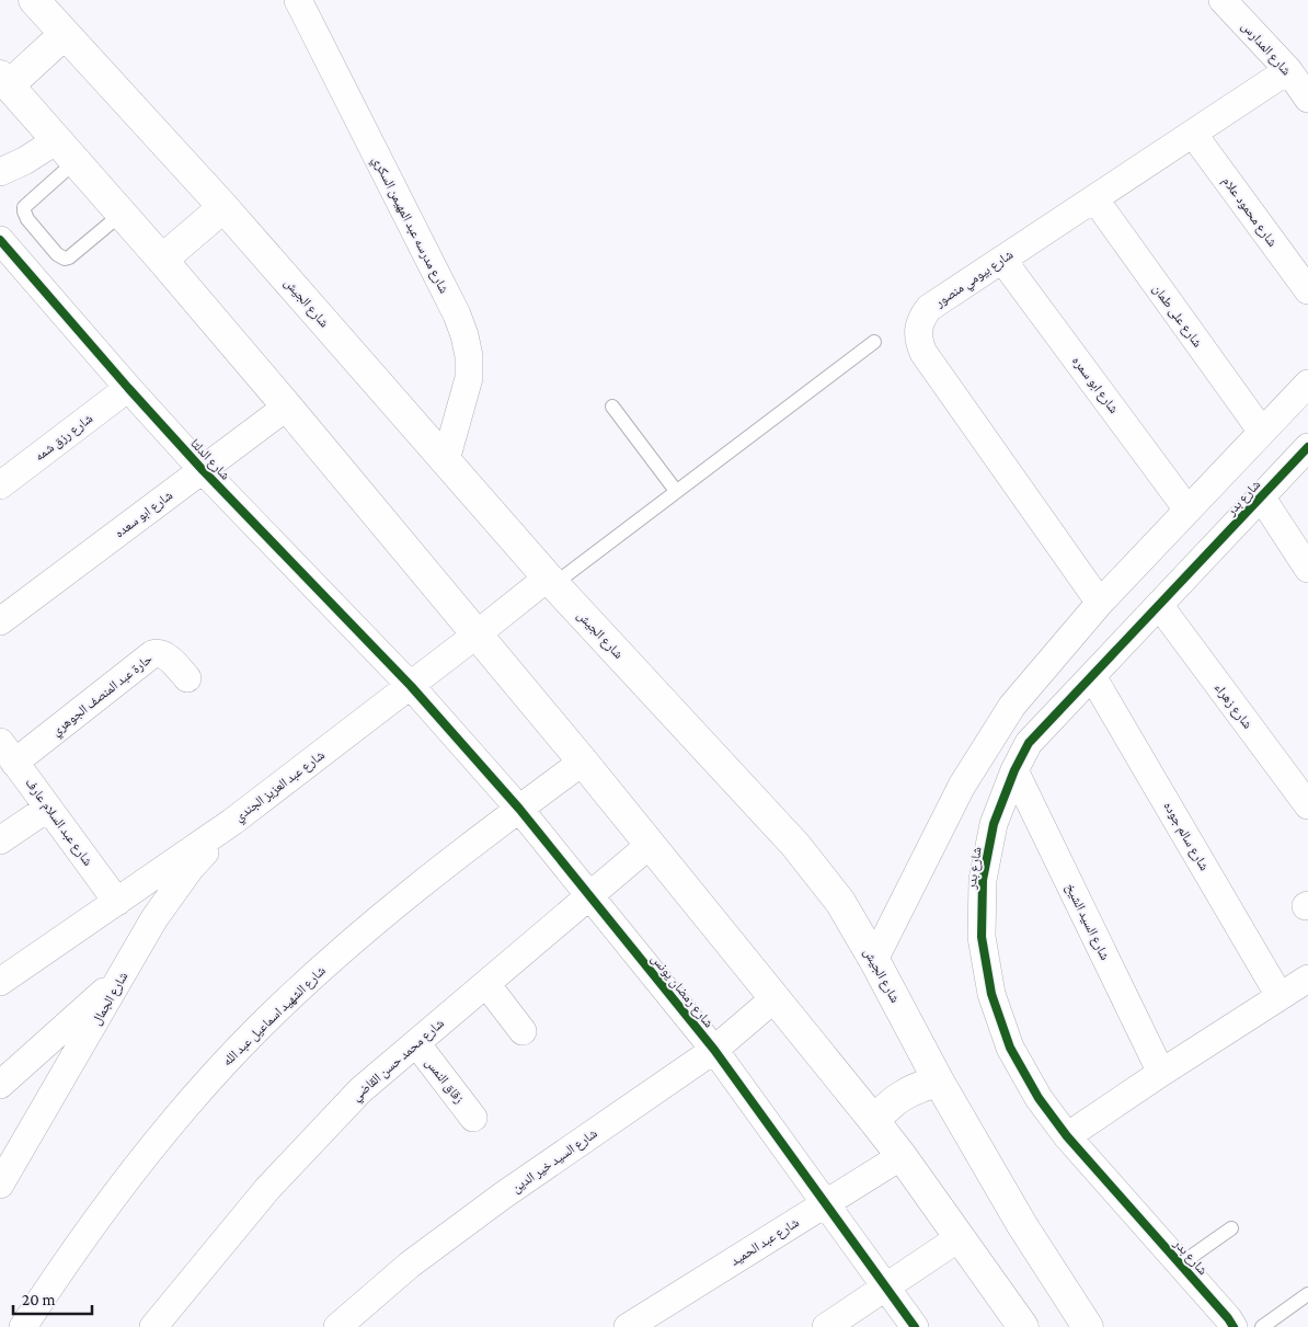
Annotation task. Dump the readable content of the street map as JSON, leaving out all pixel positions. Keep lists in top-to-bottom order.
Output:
{
  "streets": {
    "main road": ["شارع الجيش"],
    "street": [
      "شارع المدارس",
      "شارع محمود علام",
      "شارع مدرسه عبد المهيمن السكري",
      "شارع بيومي منصور",
      "شارع على طمان",
      "شارع ابو سمره",
      "شارع رزق شمه",
      "شارع الدلتا",
      "شارع بدر",
      "شارع ابو سعده",
      "حارة عبد المنصف الجوهري",
      "شارع زهراء",
      "شارع عبد العزيز الجندي",
      "شارع عبد السلام عارف",
      "شارع سالم جوده",
      "شارع السيد الشيخ",
      "شارع رمضان يونس",
      "شارع الجمال",
      "شارع الشهيد اسماعيل عبد الله",
      "شارع محمد حسن القاضي",
      "زقاق النمس",
      "شارع السيد خير الدين",
      "شارع عبد الحميد"
    ]
  },
  "crossings": [
    ["شارع المدارس", "شارع بيومي منصور"],
    ["شارع محمود علام", "شارع بيومي منصور"],
    ["شارع مدرسه عبد المهيمن السكري", "شارع الجيش"],
    ["شارع بيومي منصور", "شارع على طمان"],
    ["شارع بيومي منصور", "شارع ابو سمره"],
    ["شارع الجيش", "شارع عبد العزيز الجندي"],
    ["شارع رزق شمه", "شارع الدلتا"],
    ["شارع الدلتا", "شارع ابو سعده"],
    ["شارع الدلتا", "شارع عبد العزيز الجندي"],
    ["شارع الدلتا", "شارع رمضان يونس"],
    ["شارع بدر", "شارع زهراء"],
    ["شارع بدر", "شارع سالم جوده"],
    ["شارع بدر", "شارع السيد الشيخ"],
    ["حارة عبد المنصف الجوهري", "شارع عبد السلام عارف"],
    ["شارع عبد العزيز الجندي", "شارع عبد السلام عارف"],
    ["شارع عبد العزيز الجندي", "شارع رمضان يونس"],
    ["شارع عبد العزيز الجندي", "شارع الجمال"],
    ["شارع رمضان يونس", "شارع الشهيد اسماعيل عبد الله"],
    ["شارع رمضان يونس", "شارع محمد حسن القاضي"],
    ["شارع رمضان يونس", "شارع السيد خير الدين"],
    ["شارع رمضان يونس", "شارع عبد الحميد"],
    ["شارع محمد حسن القاضي", "زقاق النمس"]
  ],
  "scale_bar": "20 m"
}
